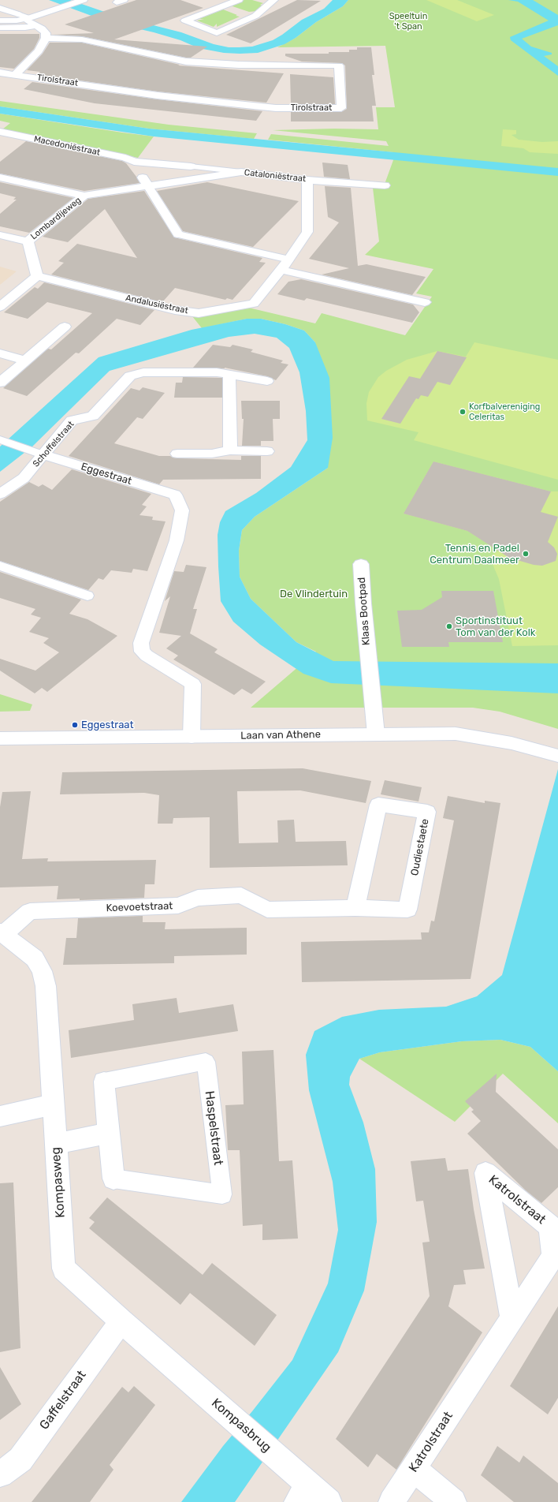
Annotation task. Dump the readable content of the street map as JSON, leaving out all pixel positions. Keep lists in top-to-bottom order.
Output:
{
  "streets": {
    "street": [
      "Tirolstraat",
      "Macedoniëstraat",
      "Cataloniëstraat",
      "Lombardijeweg",
      "Andalusiëstraat",
      "Schoffelstraat",
      "Eggestraat",
      "Klaas Bootpad",
      "Laan van Athene",
      "Oudiestaete",
      "Koevoetstraat",
      "Haspelstraat",
      "Kompasweg",
      "Katrolstraat",
      "Gaffelstraat",
      "Kompasbrug"
    ]
  },
  "crossings": [
    ["Macedoniëstraat", "Cataloniëstraat"],
    ["Cataloniëstraat", "Lombardijeweg"],
    ["Cataloniëstraat", "Andalusiëstraat"],
    ["Lombardijeweg", "Andalusiëstraat"],
    ["Schoffelstraat", "Eggestraat"],
    ["Eggestraat", "Laan van Athene"],
    ["Klaas Bootpad", "Laan van Athene"],
    ["Oudiestaete", "Koevoetstraat"],
    ["Koevoetstraat", "Kompasweg"],
    ["Kompasweg", "Gaffelstraat"],
    ["Kompasweg", "Kompasbrug"]
  ],
  "parks": ["Speeltuin 't Span", "De Vlindertuin"],
  "places": [
    "Korfbalvereniging Celeritas",
    "Tennis en Padel Centrum Daalmeer",
    "Sportinstituut Tom van der Kolk",
    "Eggestraat"
  ]
}
